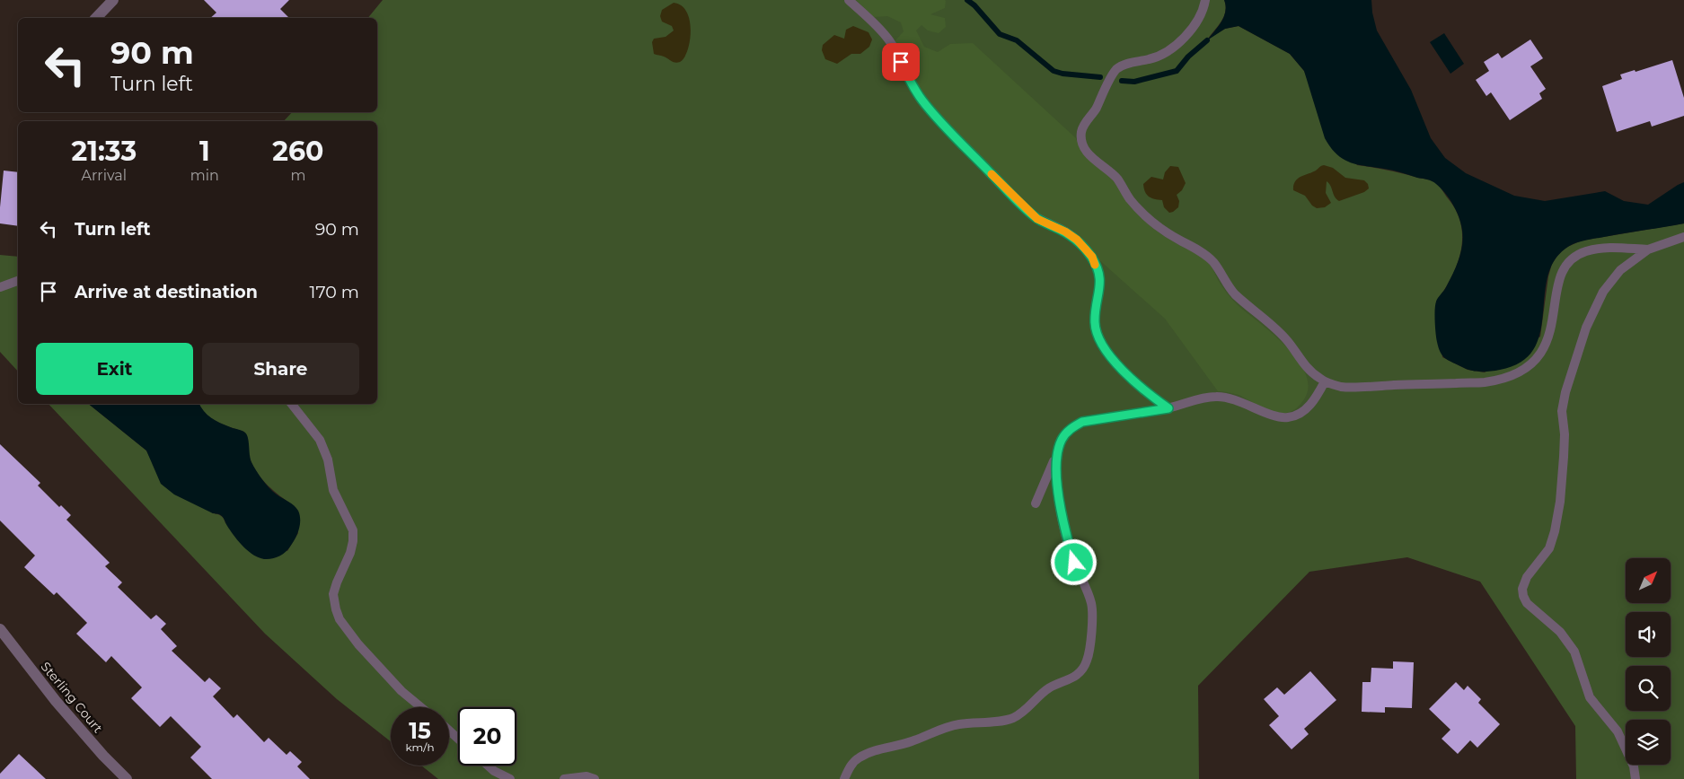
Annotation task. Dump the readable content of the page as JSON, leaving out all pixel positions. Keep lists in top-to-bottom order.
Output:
{
  "streets": {
    "street": ["Sterling Court"]
  },
  "north": "top right",
  "page": {
    "turn": ["90 m", "Turn left"],
    "eta": [
      "21:33",
      "Arrival",
      "1",
      "min",
      "260",
      "m"
    ],
    "list": [
      {
        "name": "Turn left",
        "value": "90 m"
      },
      {
        "name": "Arrive at destination",
        "value": "170 m"
      }
    ],
    "buttons": ["Exit", "Share"],
    "speed": "15 km/h",
    "limit": "20"
  }
}
